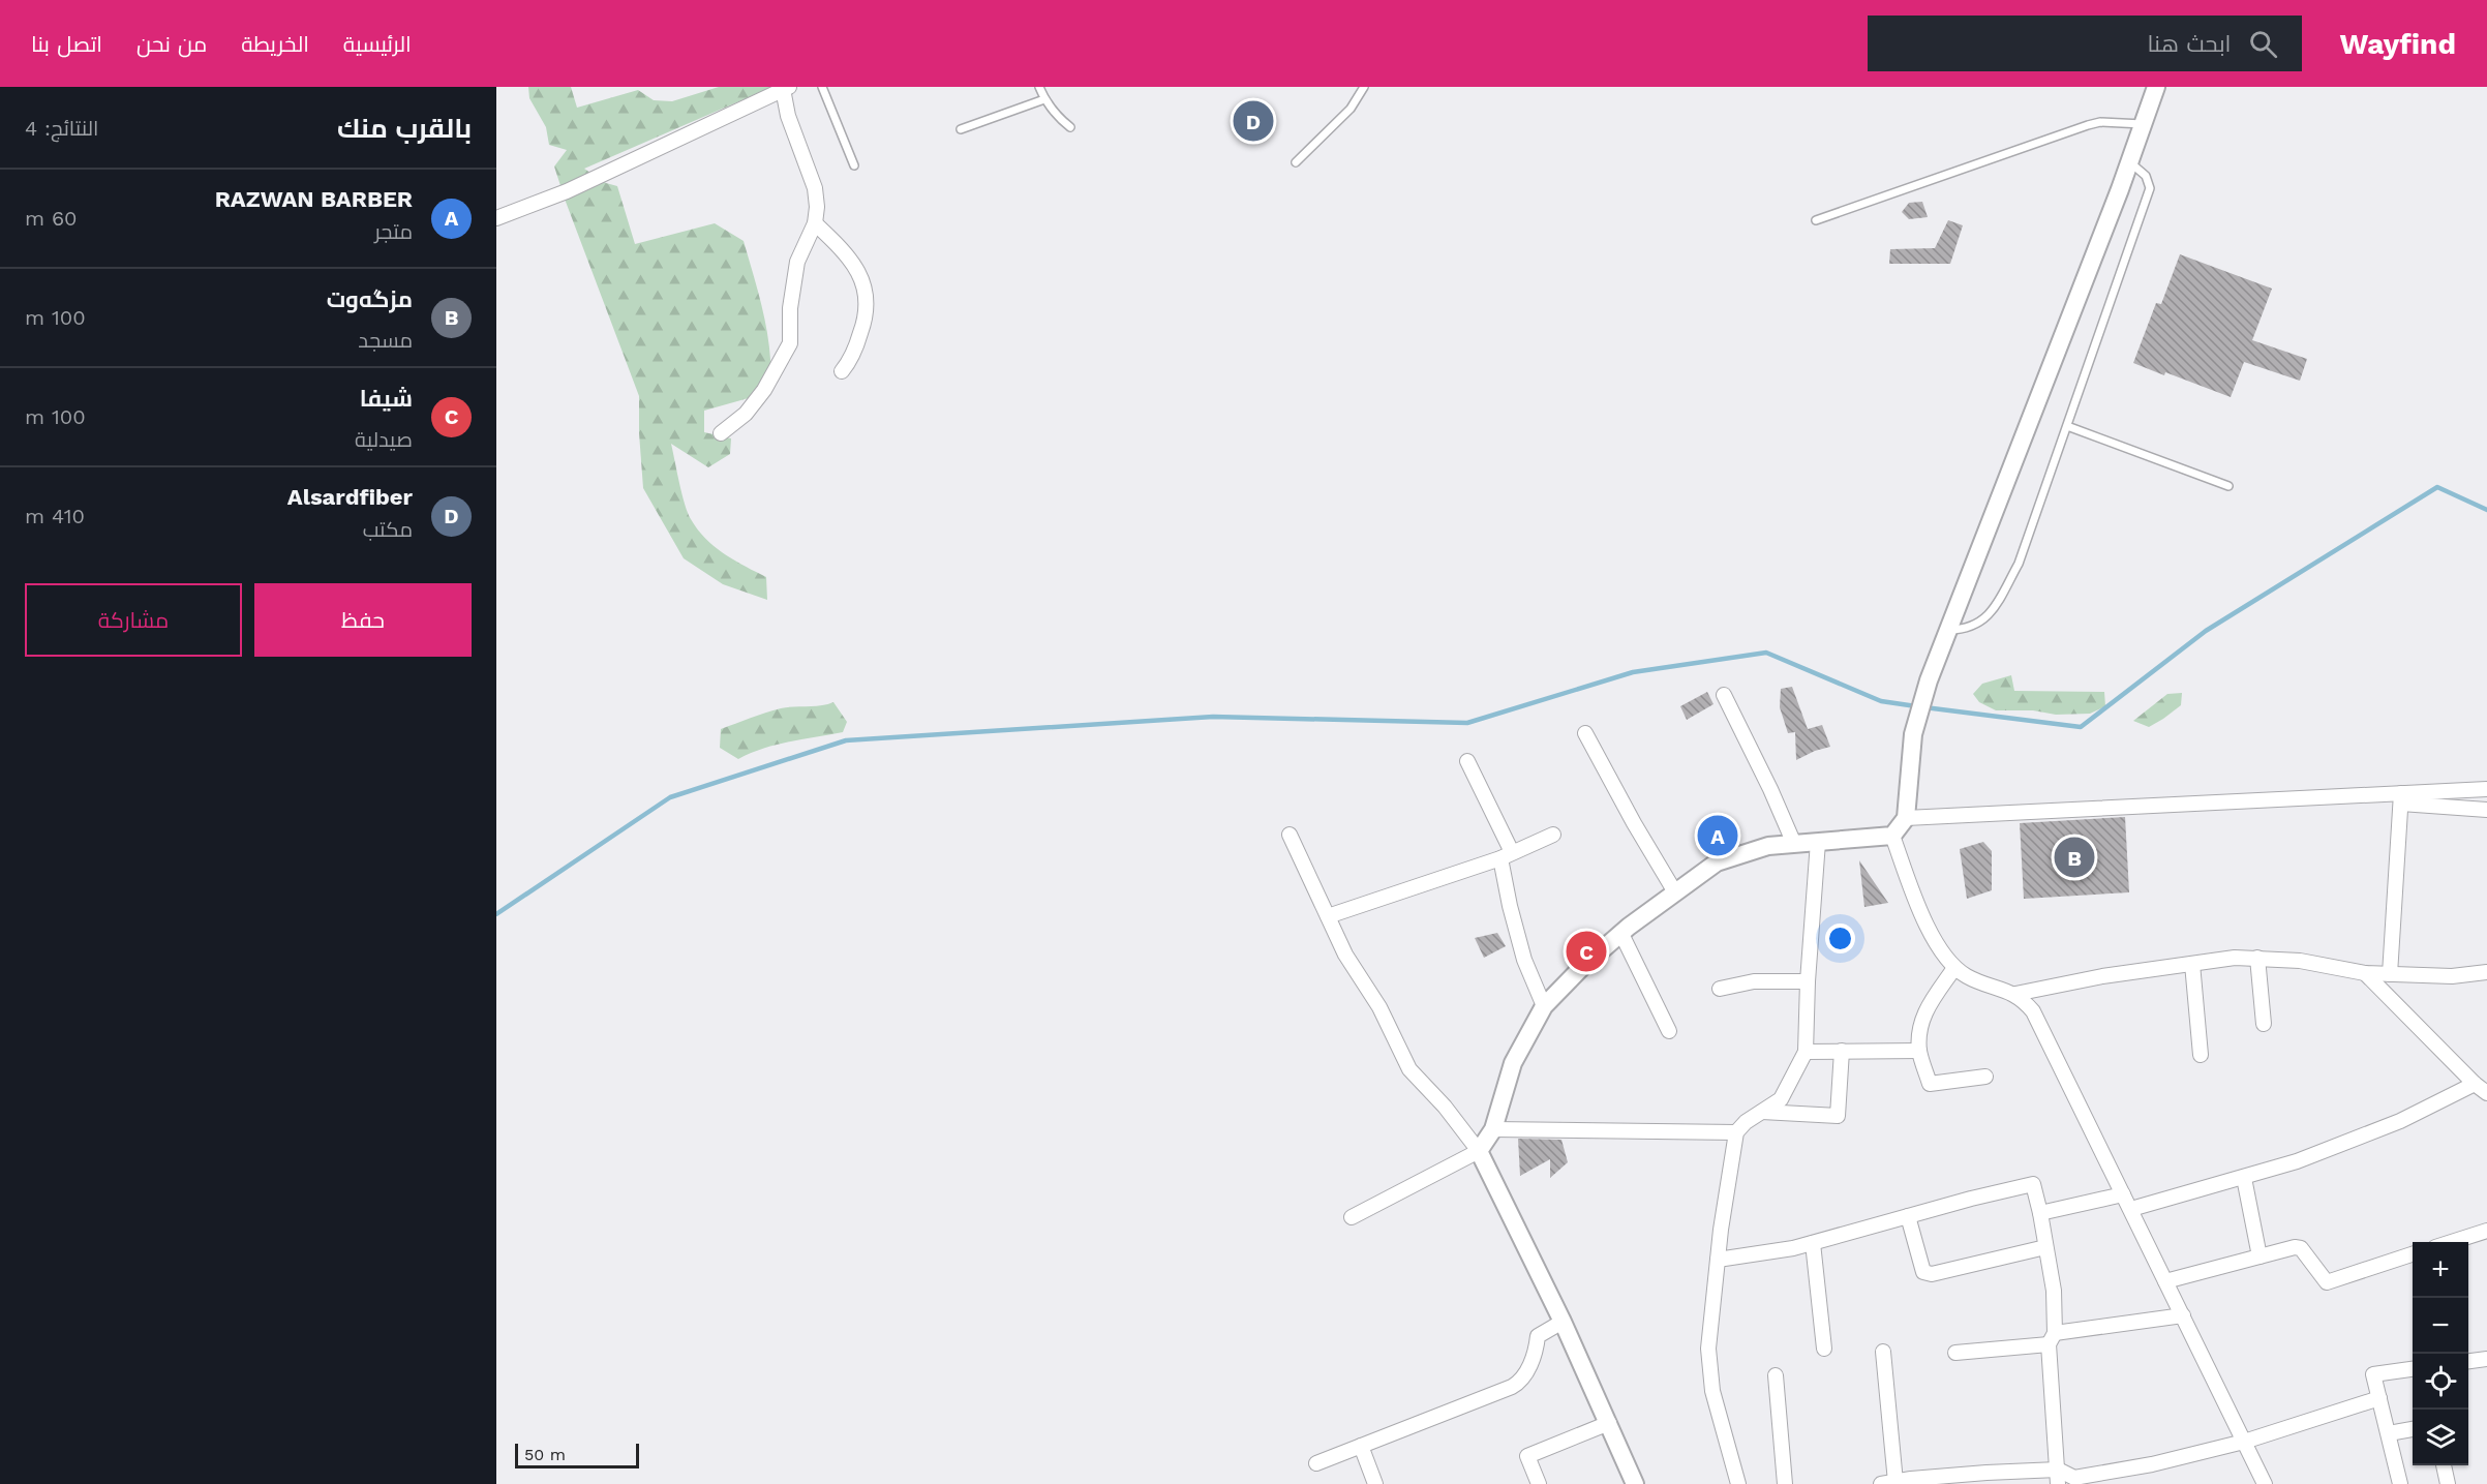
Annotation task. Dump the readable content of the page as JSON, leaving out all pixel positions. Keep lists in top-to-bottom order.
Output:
{
  "scale_bar": "50 m",
  "page": {
    "header": "Wayfind",
    "search": "ابحث هنا",
    "nav": [
      "الرئيسية",
      "الخريطة",
      "من نحن",
      "اتصل بنا"
    ],
    "heading": ["بالقرب منك", "النتائج: 4"],
    "pins": [
      "D",
      "A",
      "B",
      "C"
    ],
    "list": [
      {
        "mark": "A",
        "name": "RAZWAN BARBER",
        "note": "متجر",
        "value": "60 m"
      },
      {
        "mark": "B",
        "name": "مزگه‌وت",
        "note": "مسجد",
        "value": "100 m"
      },
      {
        "mark": "C",
        "name": "شیفا",
        "note": "صيدلية",
        "value": "100 m"
      },
      {
        "mark": "D",
        "name": "Alsardfiber",
        "note": "مكتب",
        "value": "410 m"
      }
    ],
    "buttons": ["حفظ", "مشاركة"],
    "map_buttons": ["+", "−"],
    "scale": "50 m"
  }
}
